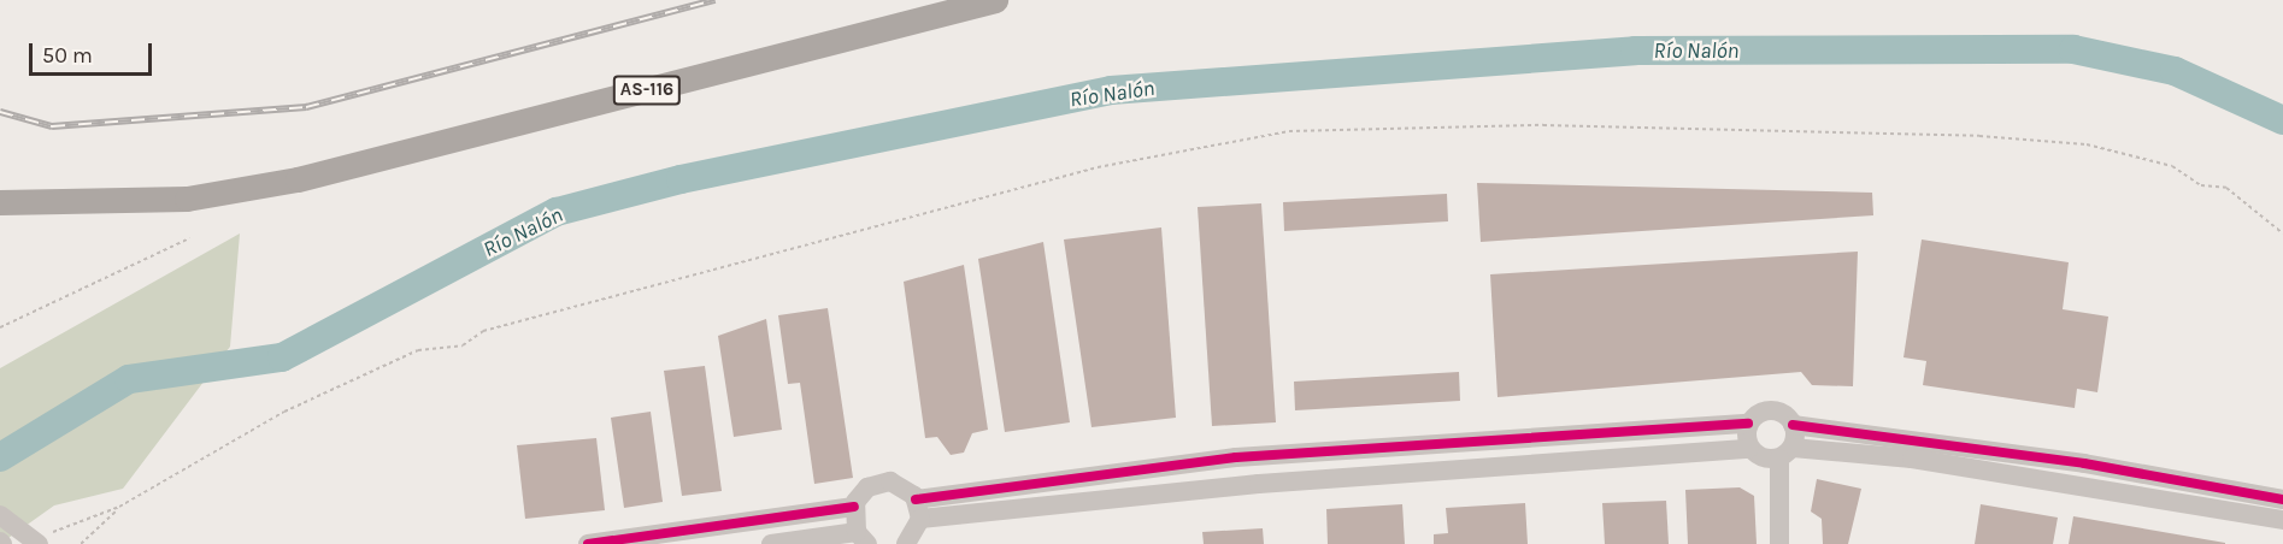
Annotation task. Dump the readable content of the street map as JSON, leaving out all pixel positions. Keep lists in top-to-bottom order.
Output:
{
  "streets": {
    "main road": ["AS-116"]
  },
  "water": ["Río Nalón"],
  "scale_bar": "50 m"
}
